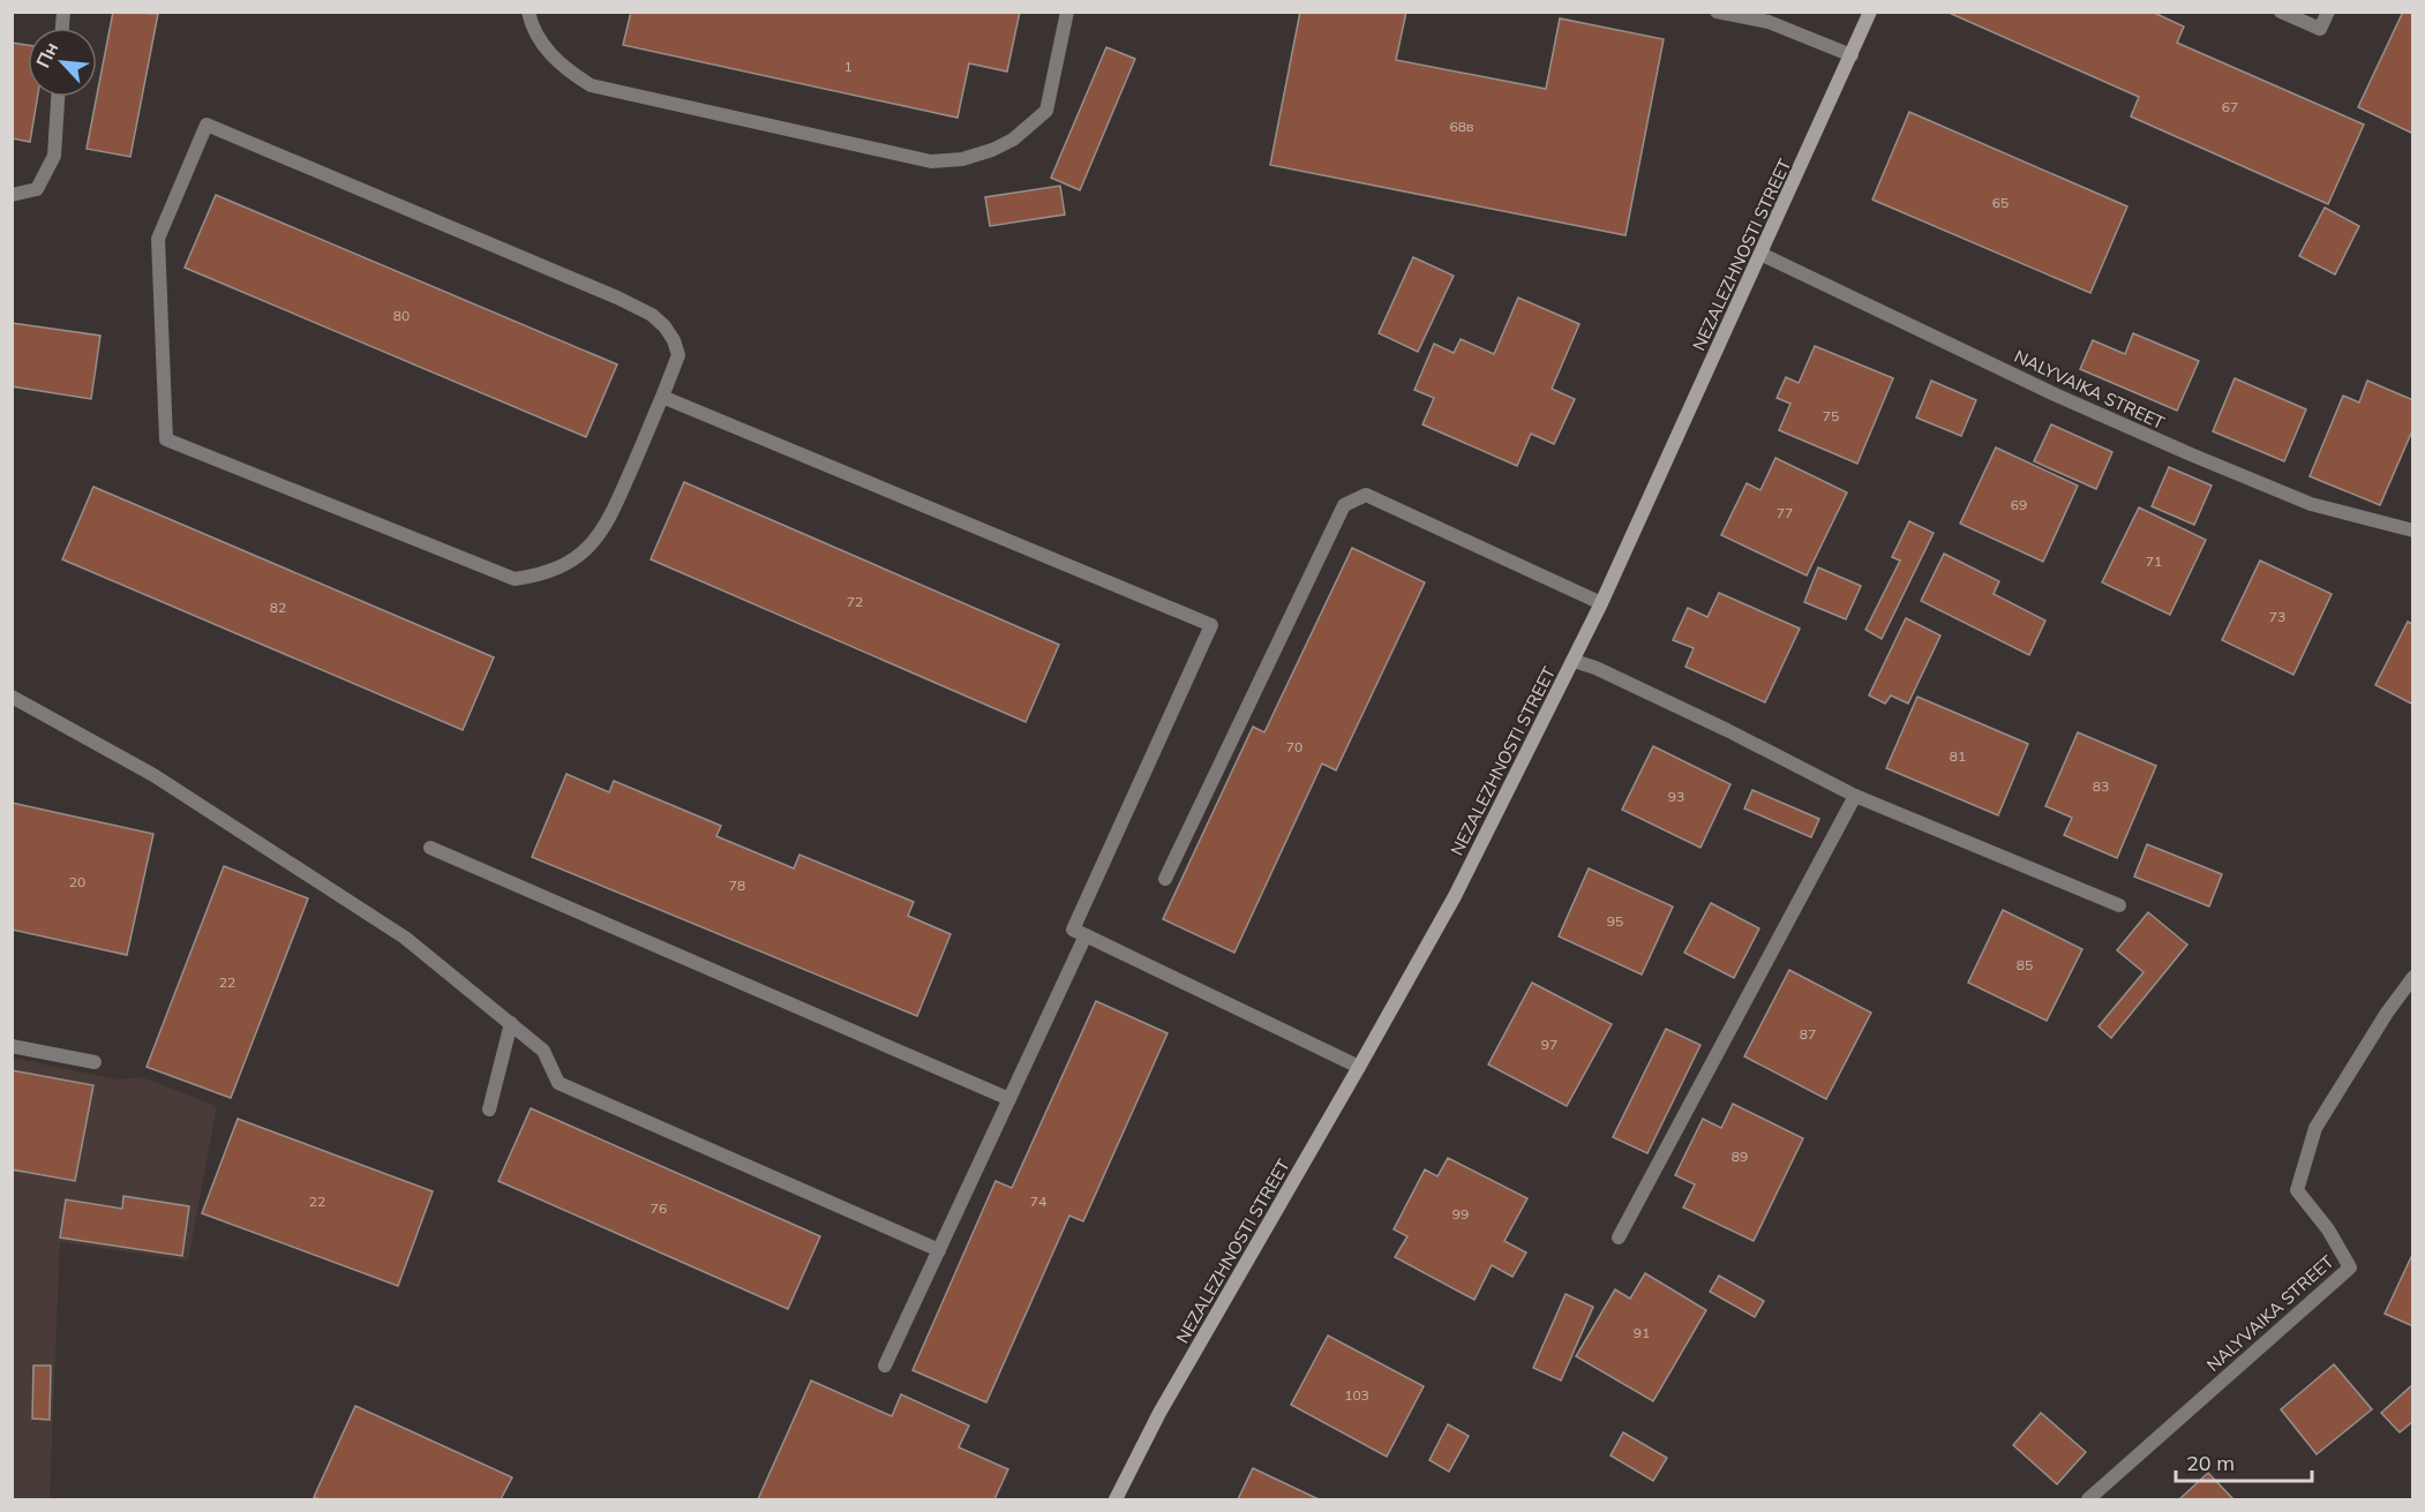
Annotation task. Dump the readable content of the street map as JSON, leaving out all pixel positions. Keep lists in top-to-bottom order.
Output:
{
  "streets": {
    "main road": ["NEZALEZHNOSTI STREET"],
    "street": ["NALYVAIKA STREET"]
  },
  "crossings": [
    ["NEZALEZHNOSTI STREET", "NALYVAIKA STREET"]
  ],
  "house_numbers": [
    "1",
    "67",
    "68в",
    "65",
    "80",
    "75",
    "69",
    "77",
    "71",
    "72",
    "82",
    "73",
    "70",
    "81",
    "83",
    "93",
    "20",
    "78",
    "95",
    "85",
    "22",
    "87",
    "97",
    "89",
    "22",
    "74",
    "76",
    "99",
    "91",
    "103"
  ],
  "scale_bar": "20 m",
  "north": "top left"
}
